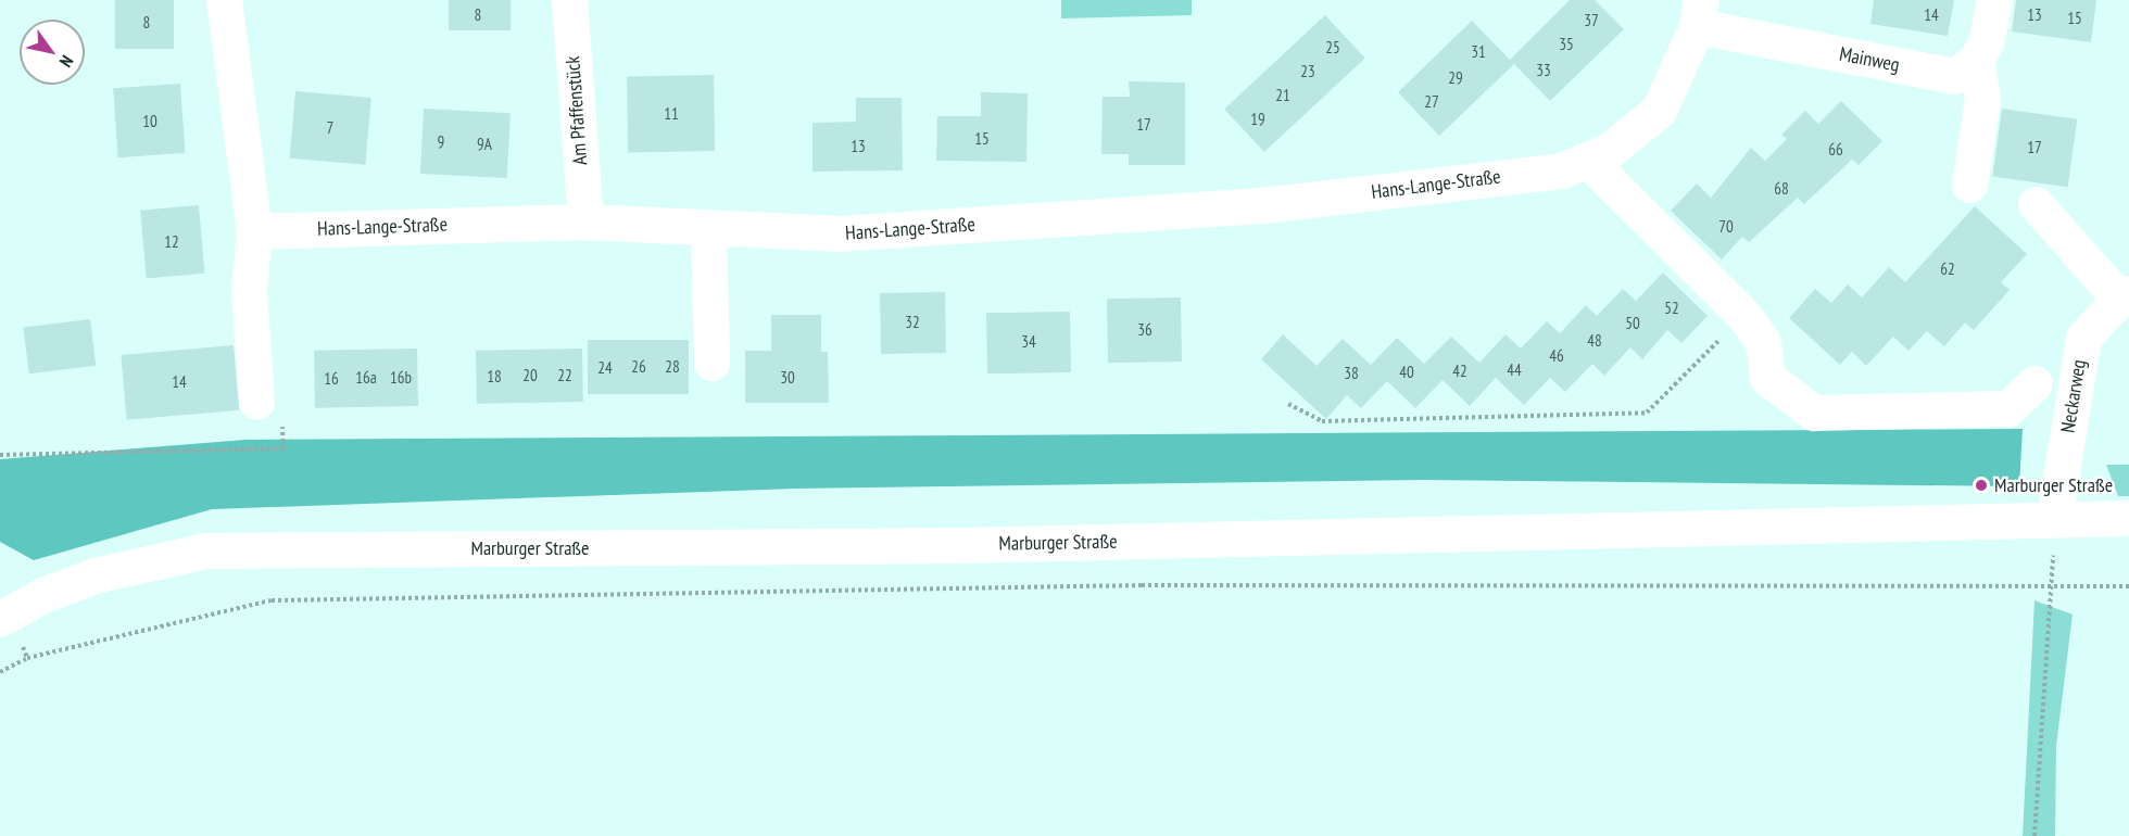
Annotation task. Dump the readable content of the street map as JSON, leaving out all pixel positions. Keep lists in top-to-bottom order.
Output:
{
  "streets": {
    "street": [
      "Mainweg",
      "Am Pfaffenstück",
      "Hans-Lange-Straße",
      "Neckarweg",
      "Marburger Straße"
    ]
  },
  "crossings": [
    ["Mainweg", "Hans-Lange-Straße"],
    ["Am Pfaffenstück", "Hans-Lange-Straße"],
    ["Neckarweg", "Marburger Straße"]
  ],
  "places": ["Marburger Straße"],
  "house_numbers": [
    "8",
    "14",
    "13",
    "15",
    "37",
    "8",
    "35",
    "25",
    "31",
    "33",
    "23",
    "29",
    "21",
    "27",
    "11",
    "19",
    "10",
    "17",
    "7",
    "15",
    "9",
    "9A",
    "13",
    "17",
    "66",
    "68",
    "70",
    "12",
    "62",
    "52",
    "32",
    "50",
    "36",
    "48",
    "34",
    "46",
    "26",
    "28",
    "24",
    "44",
    "42",
    "40",
    "38",
    "20",
    "22",
    "18",
    "16a",
    "16b",
    "30",
    "16",
    "14"
  ],
  "north": "bottom right"
}
